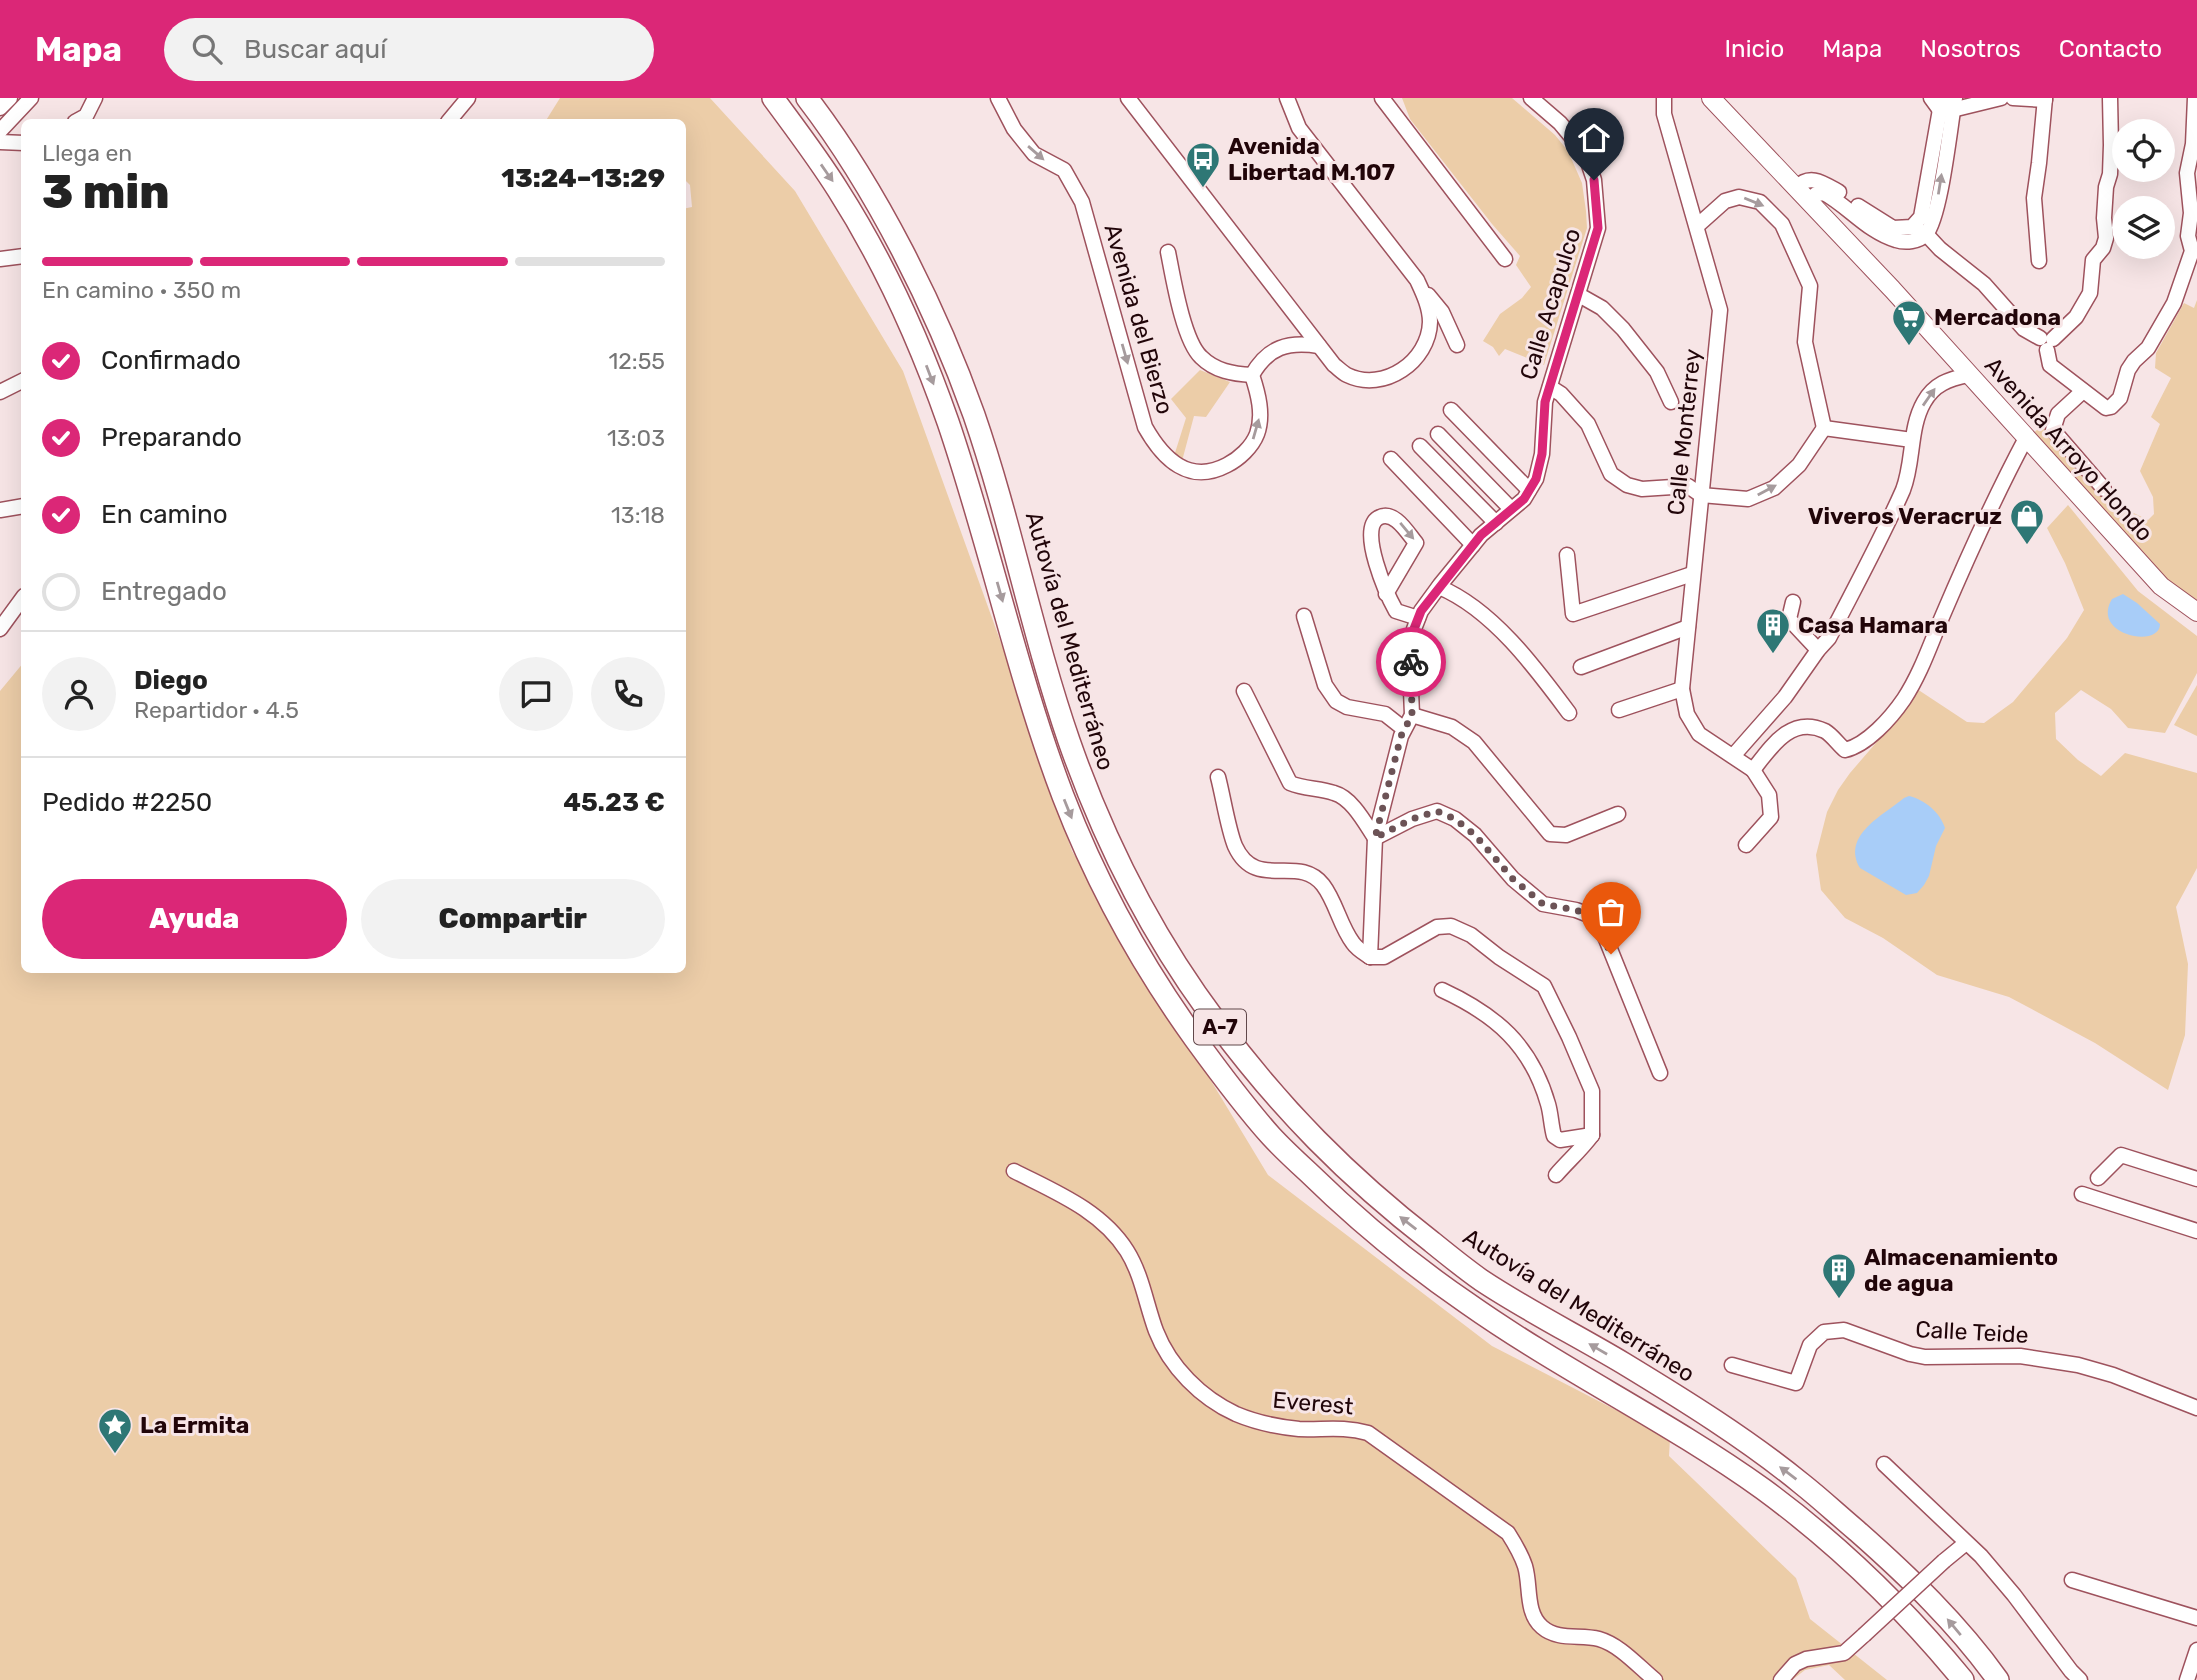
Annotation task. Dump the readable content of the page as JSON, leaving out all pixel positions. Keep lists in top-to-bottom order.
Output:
{
  "streets": {
    "highway": ["Autovía del Mediterráneo", "A-7"],
    "main road": ["Avenida Arroyo Hondo"],
    "street": [
      "Calle Acapulco",
      "Avenida del Bierzo",
      "Calle Monterrey",
      "Calle Teide",
      "Everest"
    ]
  },
  "places": {
    "bus stop": ["Avenida Libertad M.107"],
    "supermarket": ["Mercadona"],
    "shop": ["Viveros Veracruz"],
    "building": ["Casa Hamara", "Almacenamiento de agua"],
    "place": ["La Ermita"]
  },
  "page": {
    "header": "Mapa",
    "search": "Buscar aquí",
    "nav": [
      "Inicio",
      "Mapa",
      "Nosotros",
      "Contacto"
    ],
    "heading": ["3 min", "Llega en", "13:24–13:29"],
    "panel": [
      "Diego",
      "Repartidor · 4.5",
      "Pedido #2250",
      "45.23 €"
    ],
    "bar": "En camino · 350 m",
    "list": [
      ["Confirmado", "12:55"],
      ["Preparando", "13:03"],
      ["En camino", "13:18"],
      "Entregado"
    ],
    "buttons": ["Ayuda", "Compartir"]
  }
}
